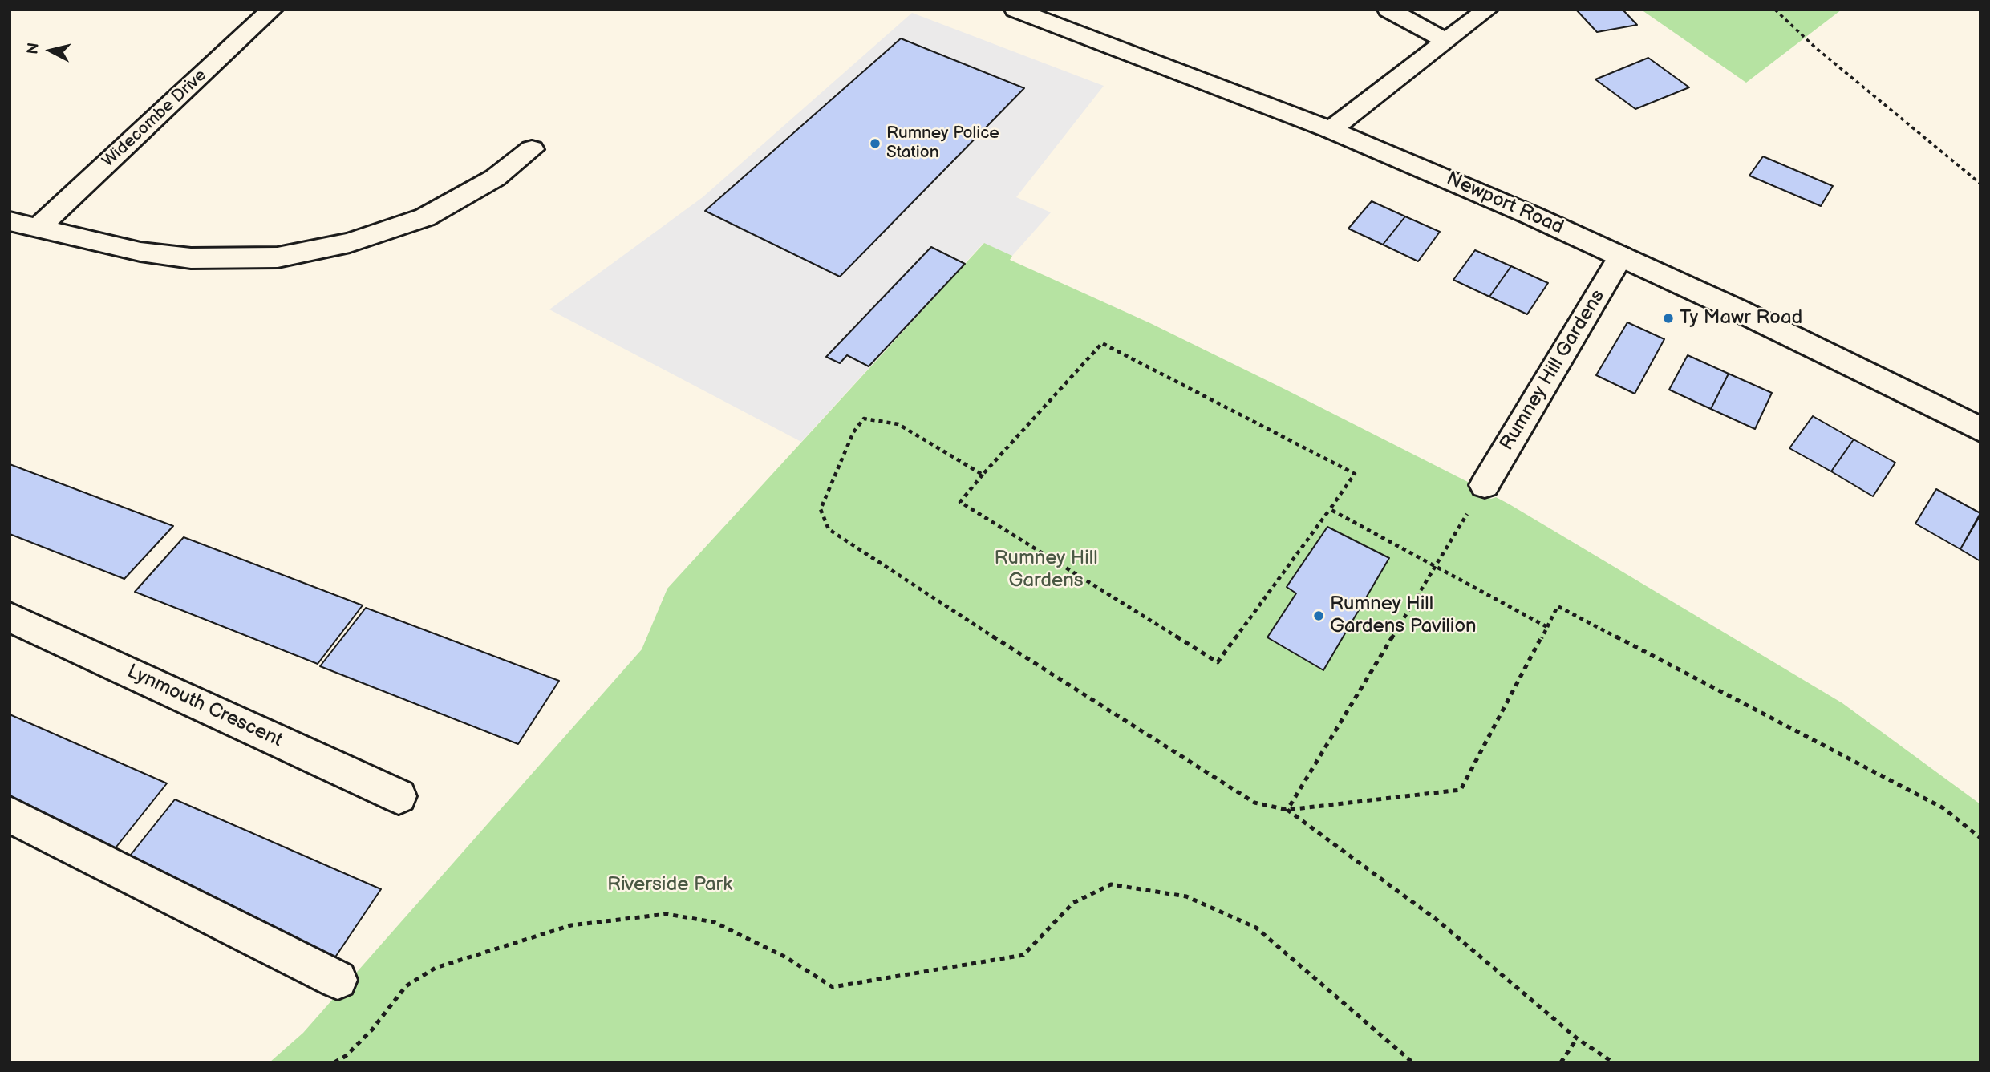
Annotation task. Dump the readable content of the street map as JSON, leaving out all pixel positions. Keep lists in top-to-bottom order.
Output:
{
  "streets": {
    "street": [
      "Widecombe Drive",
      "Newport Road",
      "Rumney Hill Gardens",
      "Lynmouth Crescent"
    ]
  },
  "crossings": [
    ["Newport Road", "Rumney Hill Gardens"]
  ],
  "parks": ["Rumney Hill Gardens", "Riverside Park"],
  "places": ["Rumney Police Station", "Ty Mawr Road", "Rumney Hill Gardens Pavilion"],
  "north": "left"
}
